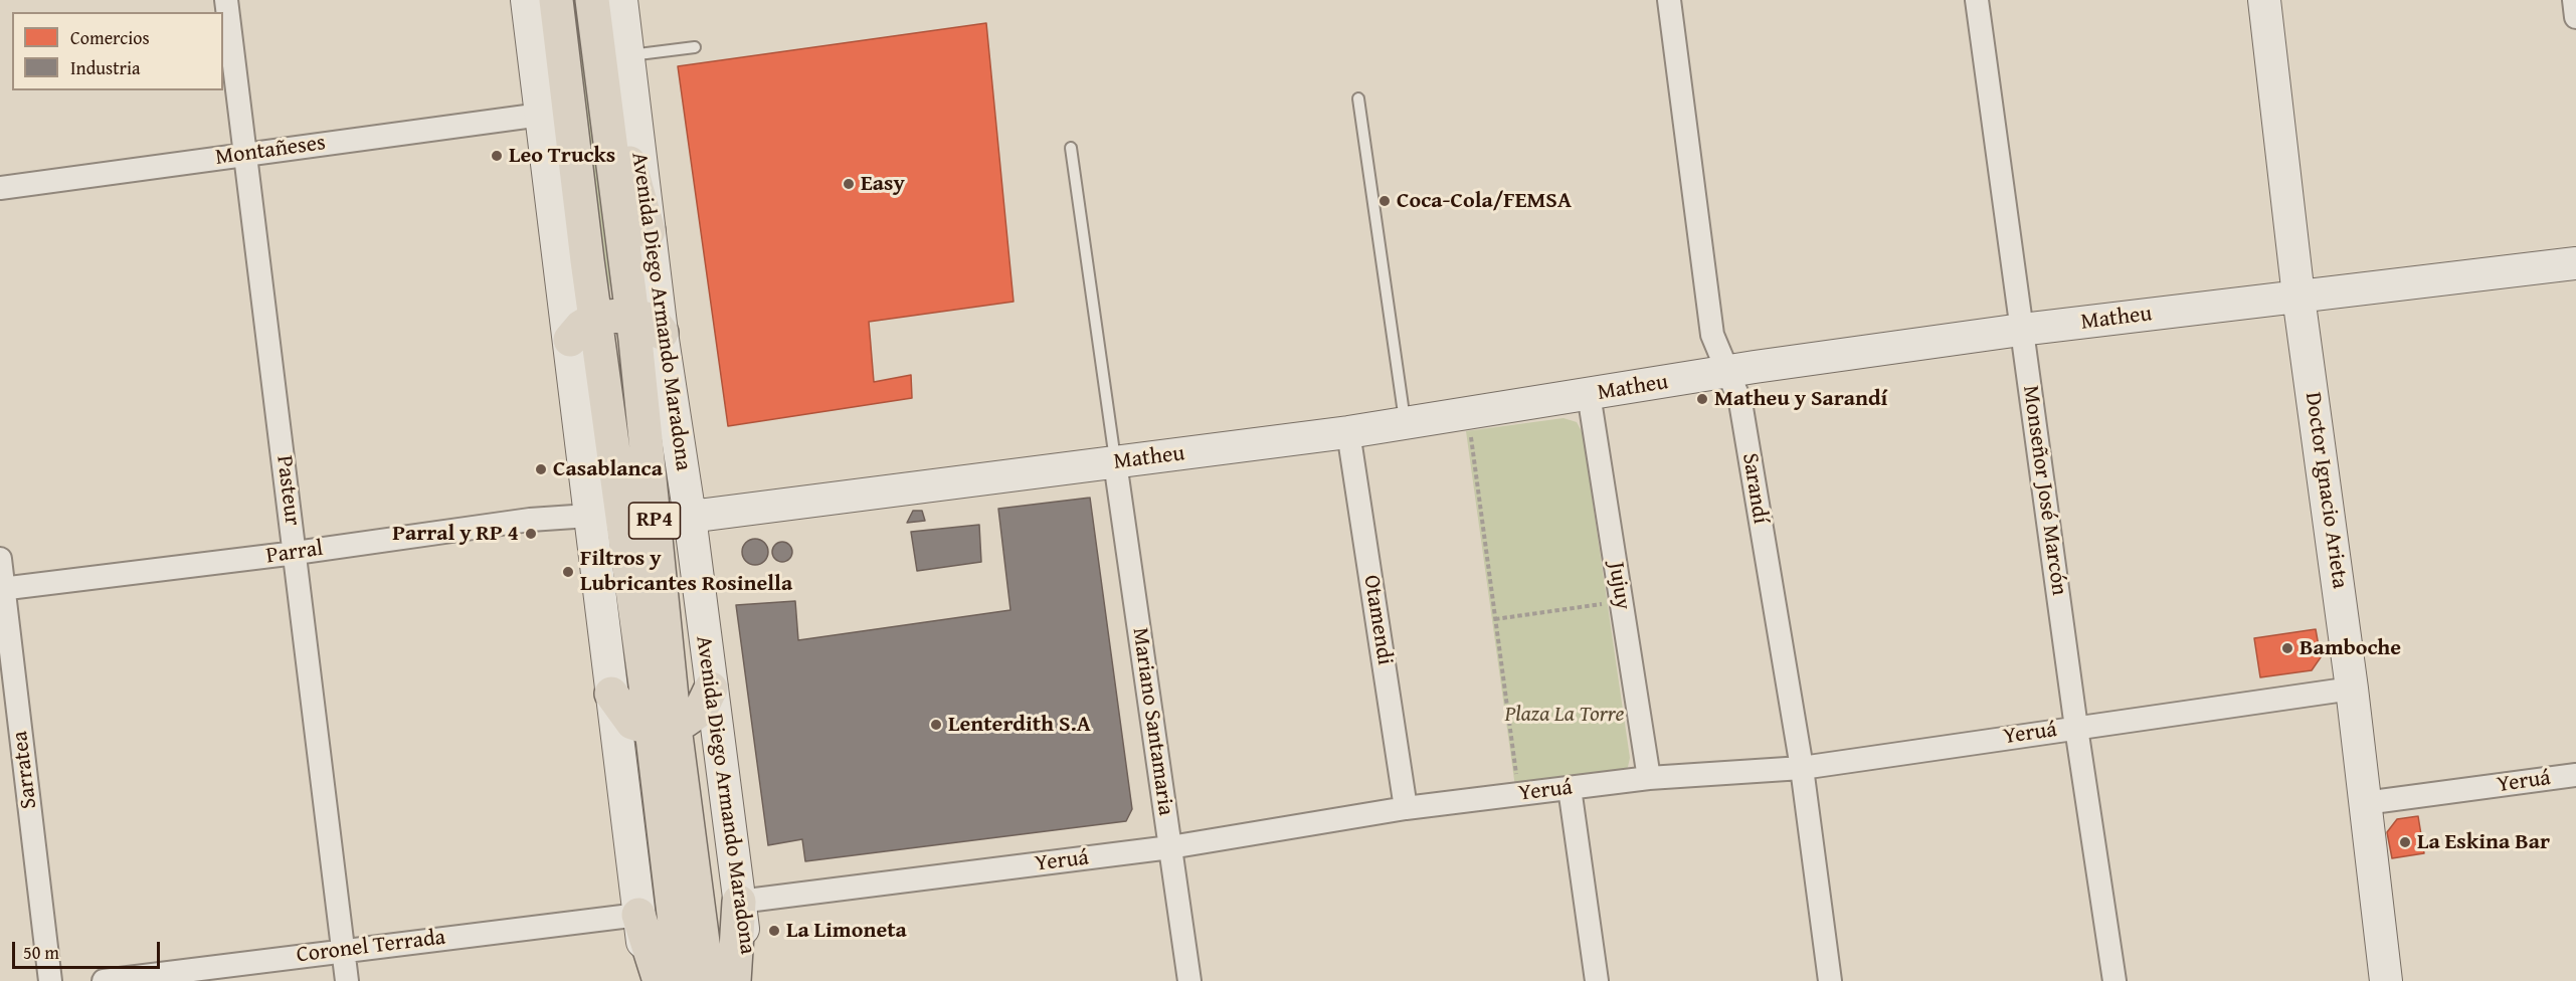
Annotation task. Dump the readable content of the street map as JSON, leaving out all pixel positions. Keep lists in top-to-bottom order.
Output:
{
  "streets": {
    "main road": ["Avenida Diego Armando Maradona", "RP4"],
    "street": [
      "Montañeses",
      "Matheu",
      "Sarandí",
      "Pasteur",
      "Monseñor José Marcón",
      "Doctor Ignacio Arieta",
      "Parral",
      "Jujuy",
      "Otamendi",
      "Mariano Santamaria",
      "Yeruá",
      "Sarratea",
      "Coronel Terrada"
    ]
  },
  "crossings": [
    ["Montañeses", "Pasteur"],
    ["Avenida Diego Armando Maradona", "Matheu"],
    ["Avenida Diego Armando Maradona", "Yeruá"],
    ["Matheu", "Sarandí"],
    ["Matheu", "Monseñor José Marcón"],
    ["Matheu", "Doctor Ignacio Arieta"],
    ["Matheu", "Jujuy"],
    ["Matheu", "Otamendi"],
    ["Matheu", "Mariano Santamaria"],
    ["Sarandí", "Yeruá"],
    ["Pasteur", "Parral"],
    ["Pasteur", "Coronel Terrada"],
    ["Monseñor José Marcón", "Yeruá"],
    ["Doctor Ignacio Arieta", "Yeruá"],
    ["Parral", "Sarratea"],
    ["Jujuy", "Yeruá"],
    ["Otamendi", "Yeruá"],
    ["Mariano Santamaria", "Yeruá"]
  ],
  "parks": ["Plaza La Torre"],
  "places": [
    "Leo Trucks",
    "Easy",
    "Coca-Cola/FEMSA",
    "Matheu y Sarandí",
    "Casablanca",
    "Parral y RP 4",
    "Filtros y Lubricantes Rosinella",
    "Bamboche",
    "Lenterdith S.A",
    "La Eskina Bar",
    "La Limoneta"
  ],
  "legend": ["Comercios", "Industria"],
  "scale_bar": "50 m"
}
